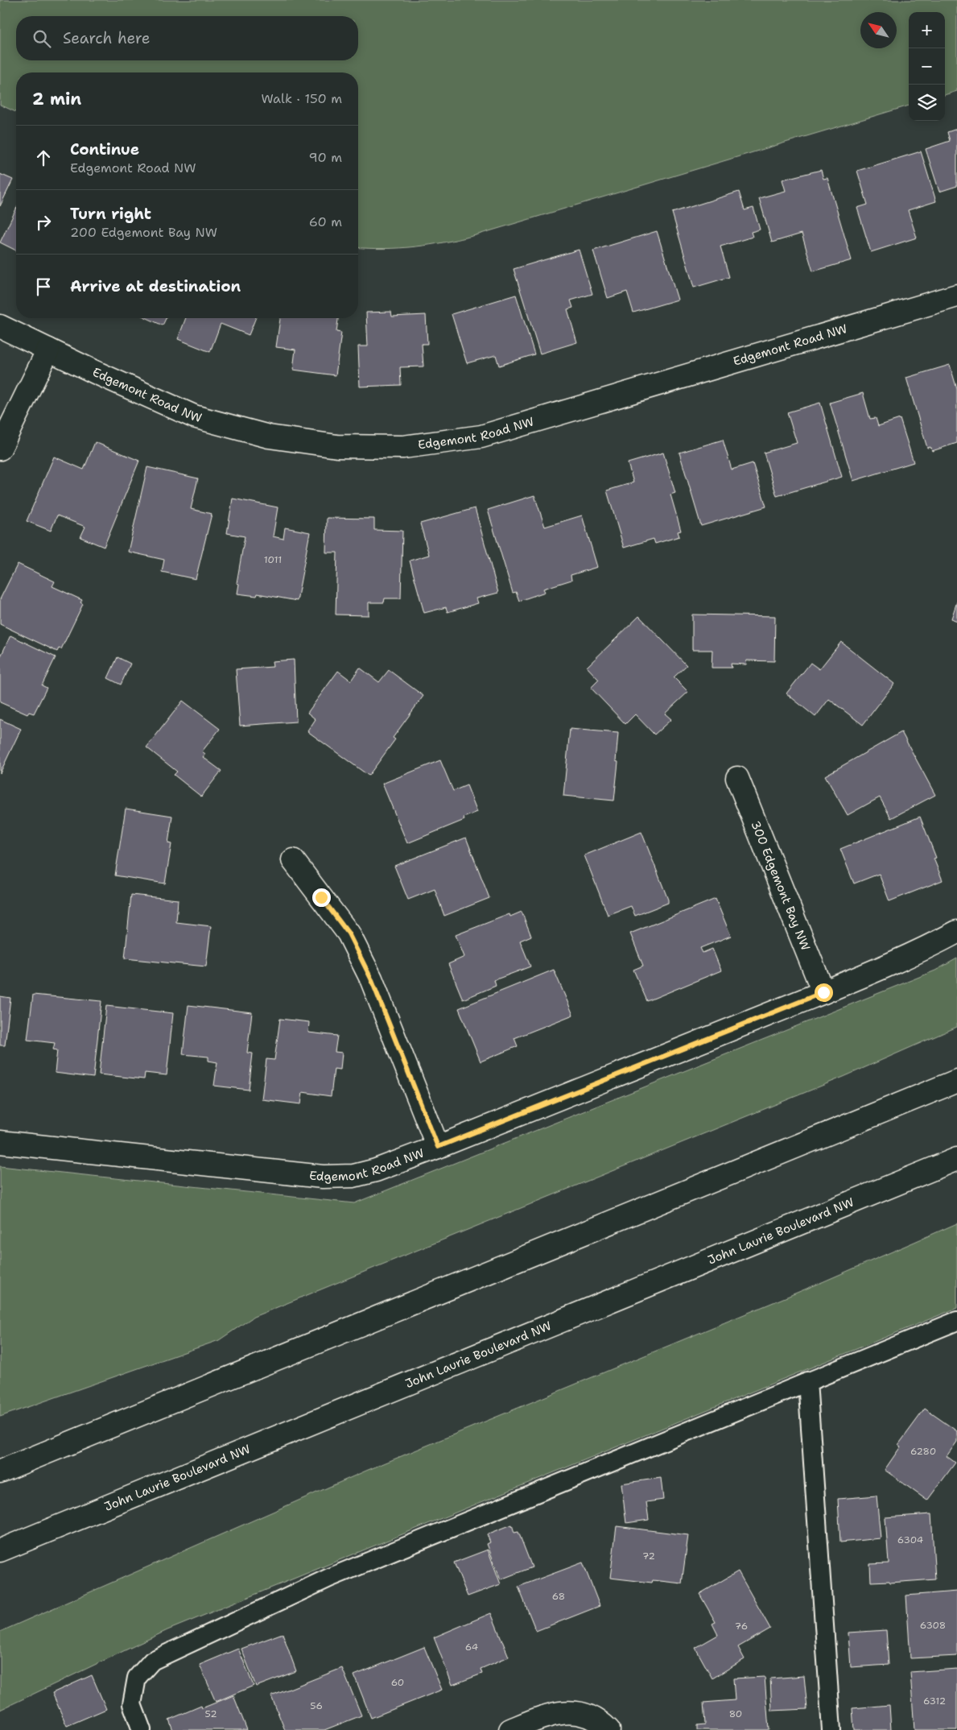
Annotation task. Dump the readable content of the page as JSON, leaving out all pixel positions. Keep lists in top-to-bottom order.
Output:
{
  "streets": {
    "street": ["Edgemont Road NW", "300 Edgemont Bay NW", "John Laurie Boulevard NW"]
  },
  "crossings": [
    ["Edgemont Road NW", "300 Edgemont Bay NW"]
  ],
  "house_numbers": [
    "1011",
    "6280",
    "6304",
    "72",
    "68",
    "6308",
    "76",
    "64",
    "60",
    "6312",
    "56",
    "52",
    "80"
  ],
  "north": "top left",
  "page": {
    "map_buttons": ["+", "−"],
    "search": "Search here",
    "heading": ["2 min", "Walk · 150 m"],
    "list": [
      ["Continue", "Edgemont Road NW", "90 m"],
      ["Turn right", "200 Edgemont Bay NW", "60 m"],
      "Arrive at destination"
    ]
  }
}
